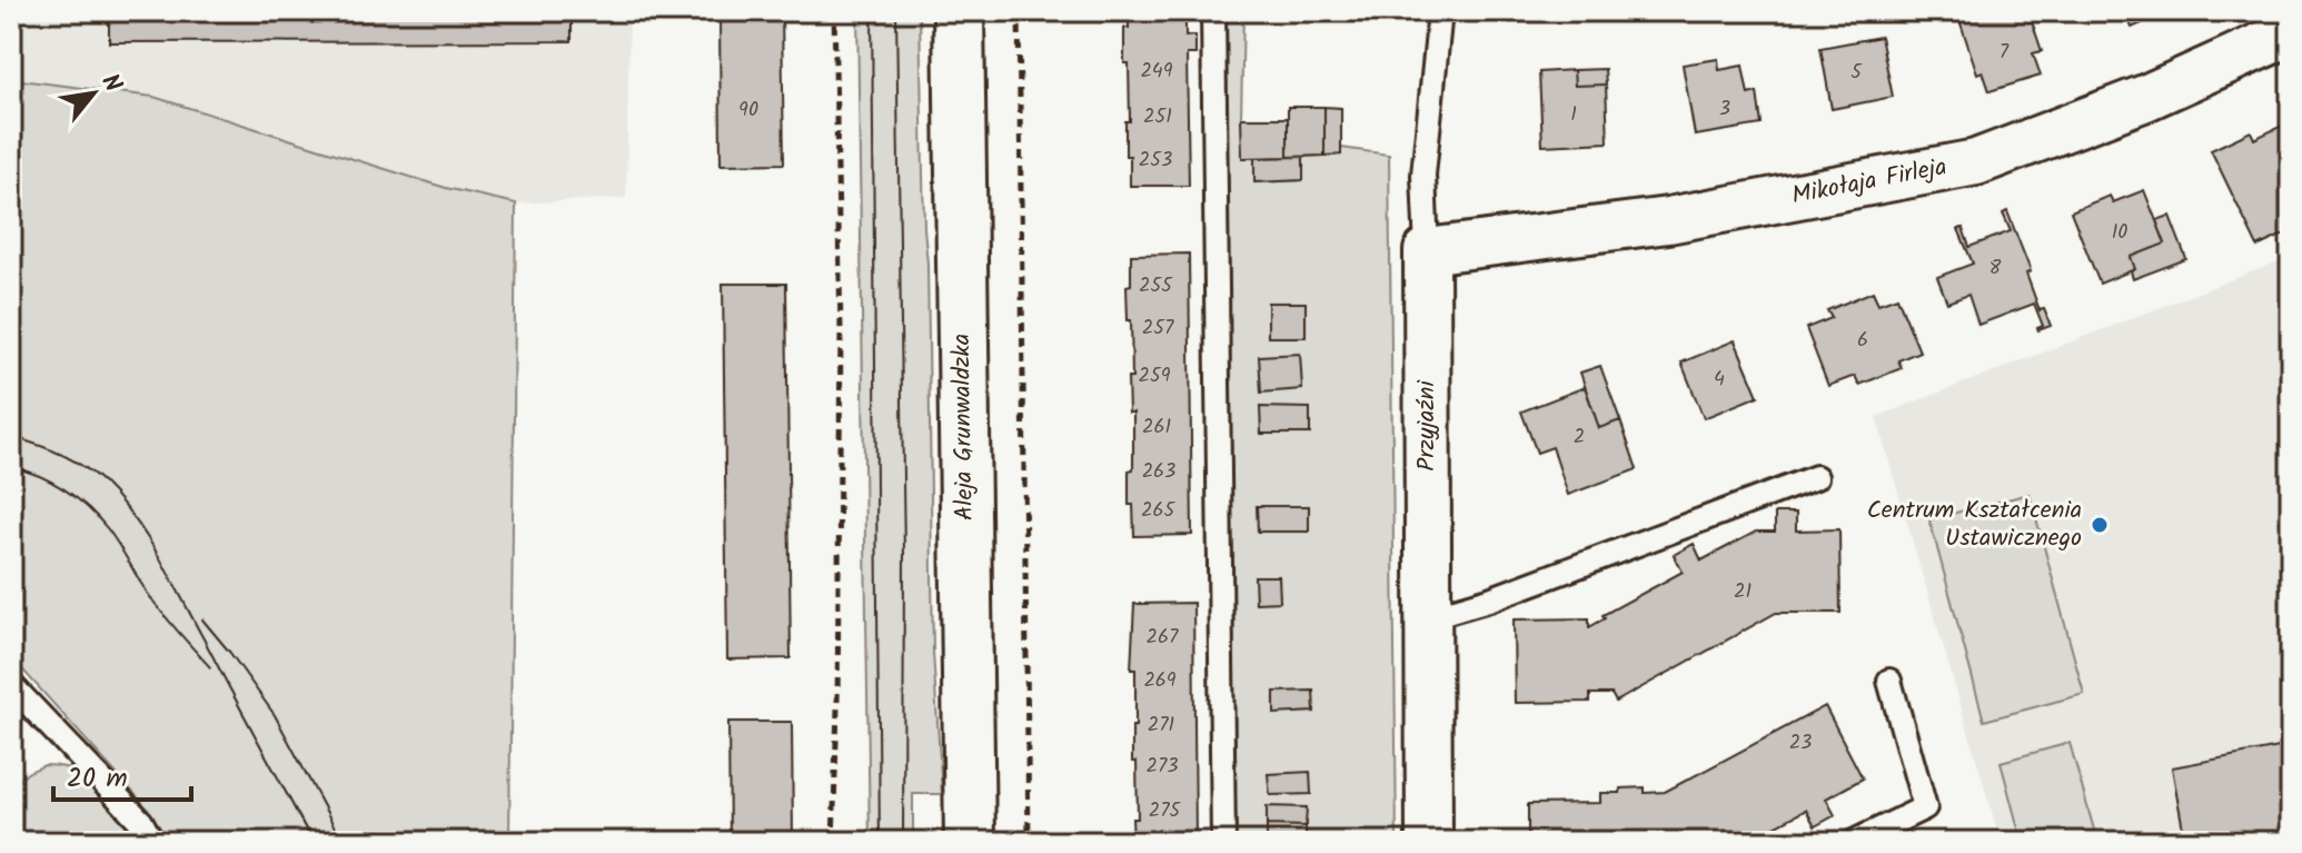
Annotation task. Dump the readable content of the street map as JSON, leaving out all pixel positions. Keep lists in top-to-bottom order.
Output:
{
  "streets": {
    "main road": ["Aleja Grunwaldzka"],
    "street": ["Mikołaja Firleja", "Przyjaźni"]
  },
  "crossings": [
    ["Mikołaja Firleja", "Przyjaźni"]
  ],
  "places": ["Centrum Kształcenia Ustawicznego"],
  "house_numbers": [
    "7",
    "249",
    "5",
    "3",
    "90",
    "1",
    "251",
    "253",
    "10",
    "8",
    "255",
    "257",
    "6",
    "259",
    "4",
    "261",
    "2",
    "263",
    "265",
    "21",
    "267",
    "269",
    "271",
    "23",
    "273",
    "275"
  ],
  "scale_bar": "20 m",
  "north": "top right"
}
